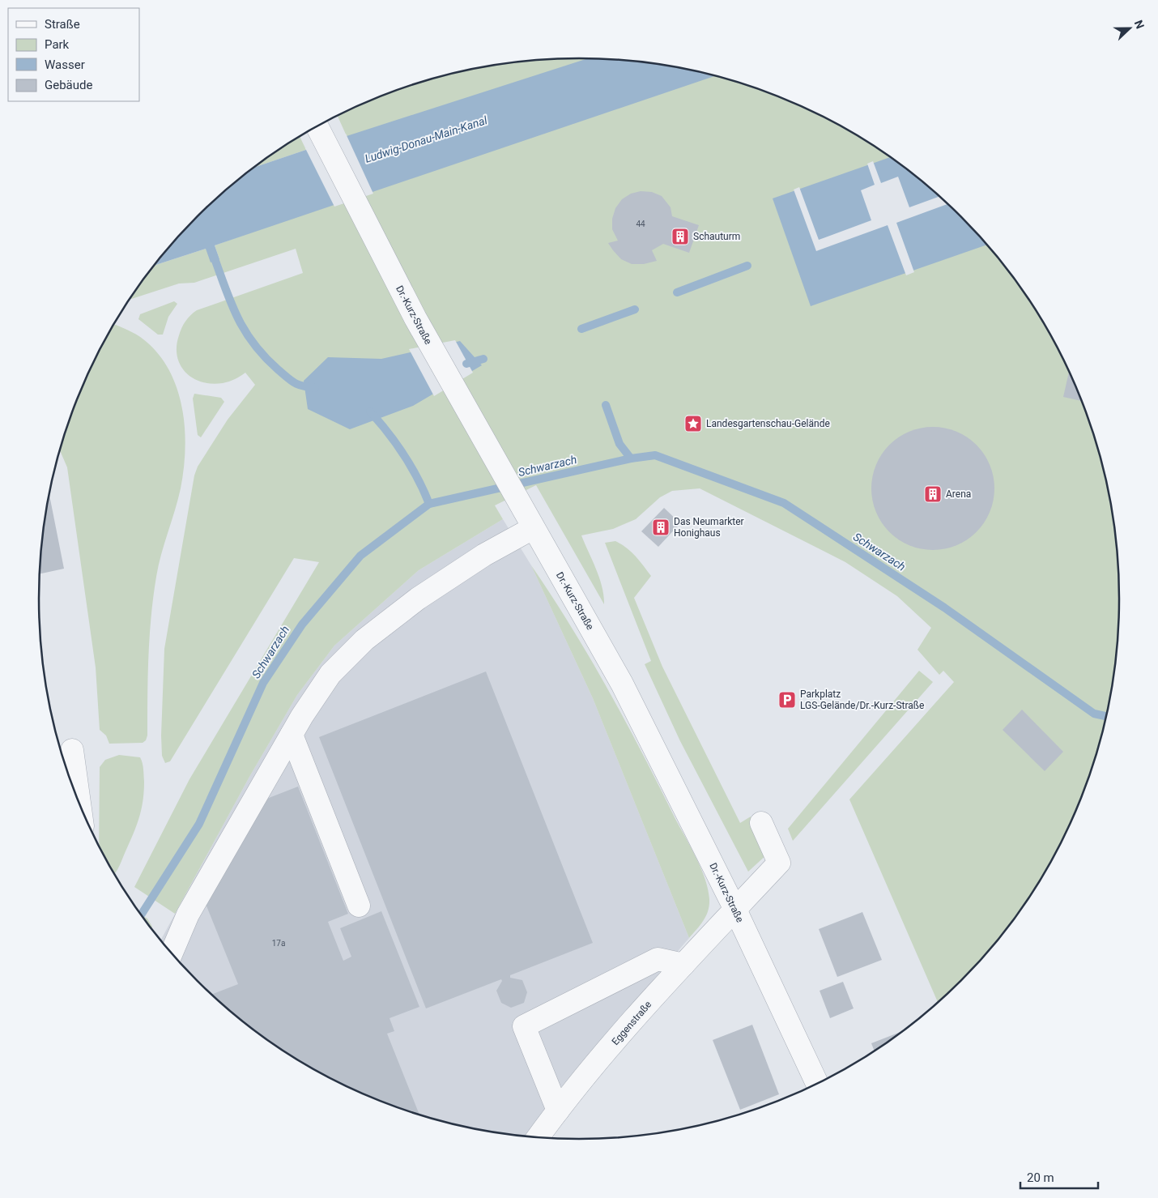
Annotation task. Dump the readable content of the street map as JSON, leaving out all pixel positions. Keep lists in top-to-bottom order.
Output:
{
  "streets": {
    "street": ["Dr.-Kurz-Straße", "Eggenstraße"]
  },
  "crossings": [
    ["Dr.-Kurz-Straße", "Eggenstraße"]
  ],
  "water": ["Ludwig-Donau-Main-Kanal", "Schwarzach"],
  "places": {
    "building": ["Schauturm", "Arena", "Das Neumarkter Honighaus"],
    "place": ["Landesgartenschau-Gelände"],
    "parking": ["Parkplatz LGS-Gelände/Dr.-Kurz-Straße"]
  },
  "house_numbers": ["44", "17a"],
  "legend": [
    "Straße",
    "Park",
    "Wasser",
    "Gebäude"
  ],
  "scale_bar": "20 m",
  "north": "right"
}
